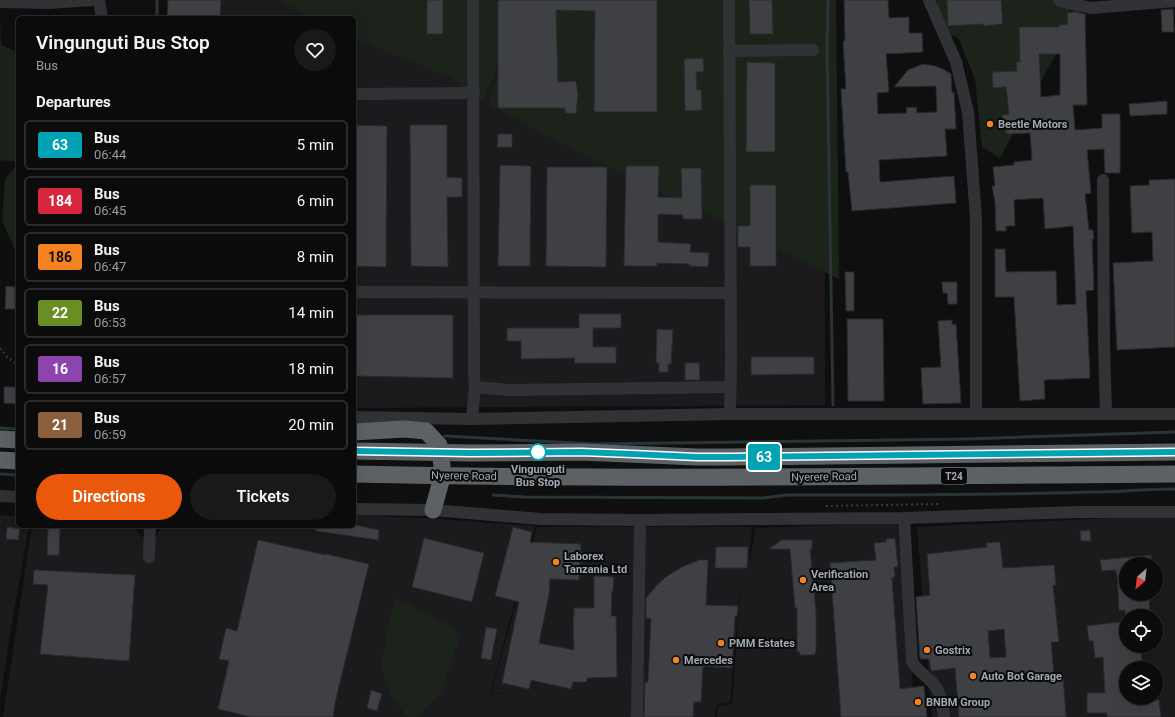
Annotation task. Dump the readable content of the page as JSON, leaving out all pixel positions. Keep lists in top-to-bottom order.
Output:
{
  "streets": {
    "highway": ["Nyerere Road", "T24"]
  },
  "places": [
    "Beetle Motors",
    "Vingunguti Bus Stop",
    "Laborex Tanzania Ltd",
    "Verification Area",
    "PMM Estates",
    "Gostrix",
    "Mercedes",
    "Auto Bot Garage",
    "BNBM Group"
  ],
  "lines": ["bus line 63"],
  "north": "bottom left",
  "page": {
    "on_map": "63",
    "heading": [
      ["Vingunguti Bus Stop", "Bus"],
      "Departures"
    ],
    "list": [
      {
        "mark": "63",
        "name": "Bus",
        "note": "06:44",
        "value": "5 min"
      },
      {
        "mark": "184",
        "name": "Bus",
        "note": "06:45",
        "value": "6 min"
      },
      {
        "mark": "186",
        "name": "Bus",
        "note": "06:47",
        "value": "8 min"
      },
      {
        "mark": "22",
        "name": "Bus",
        "note": "06:53",
        "value": "14 min"
      },
      {
        "mark": "16",
        "name": "Bus",
        "note": "06:57",
        "value": "18 min"
      },
      {
        "mark": "21",
        "name": "Bus",
        "note": "06:59",
        "value": "20 min"
      }
    ],
    "buttons": ["Directions", "Tickets"]
  }
}
